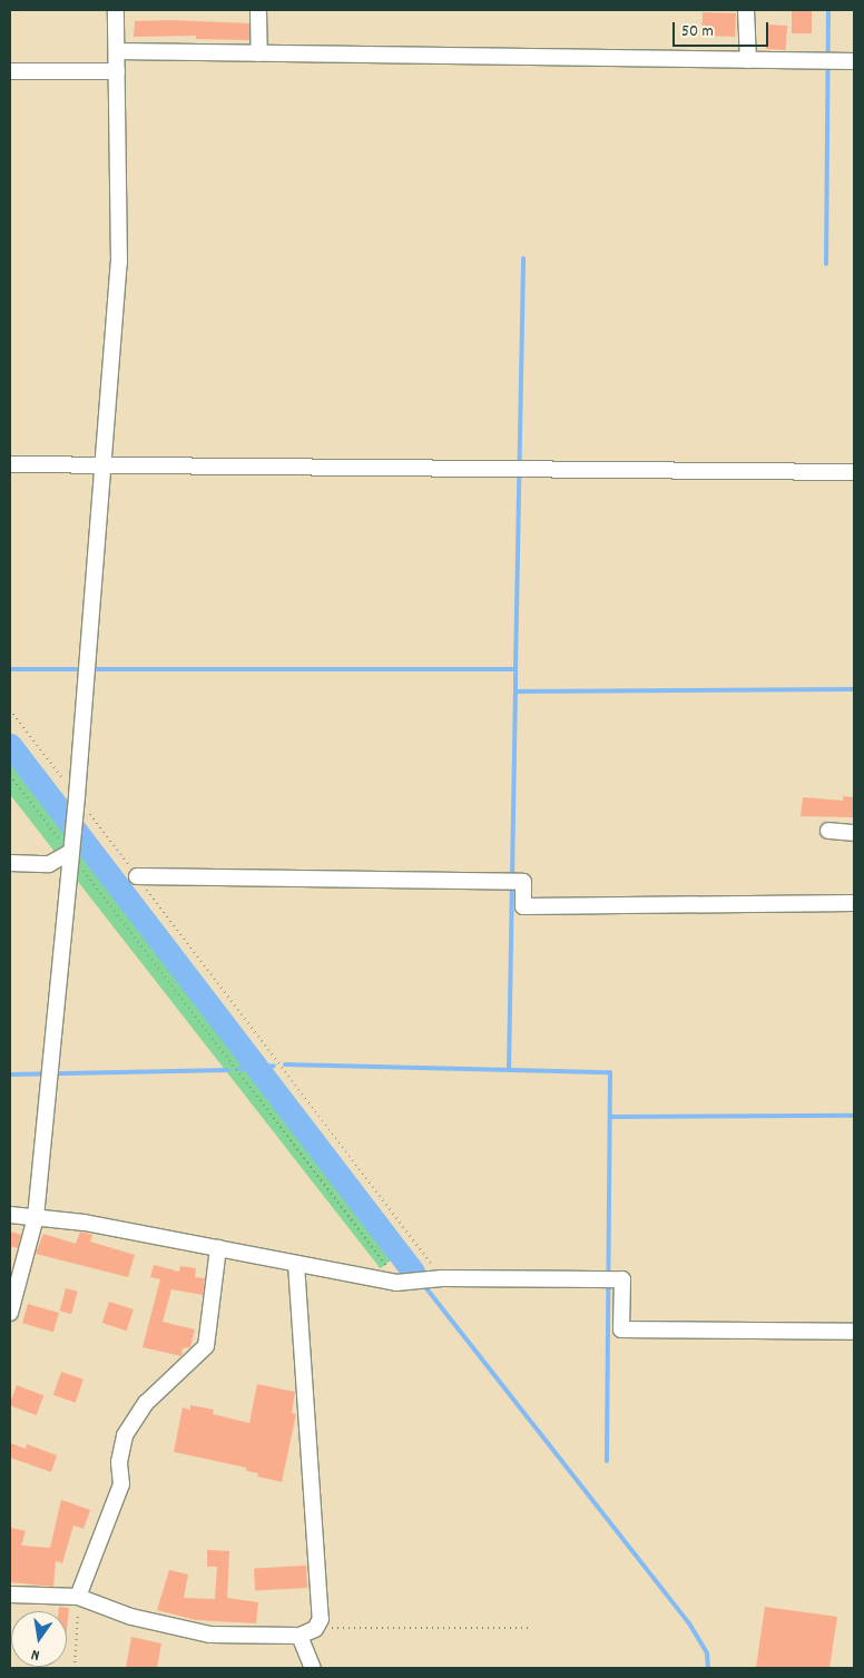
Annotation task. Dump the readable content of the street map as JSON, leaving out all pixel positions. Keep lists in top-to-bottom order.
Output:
{
  "scale_bar": "50 m",
  "north": "bottom"
}
